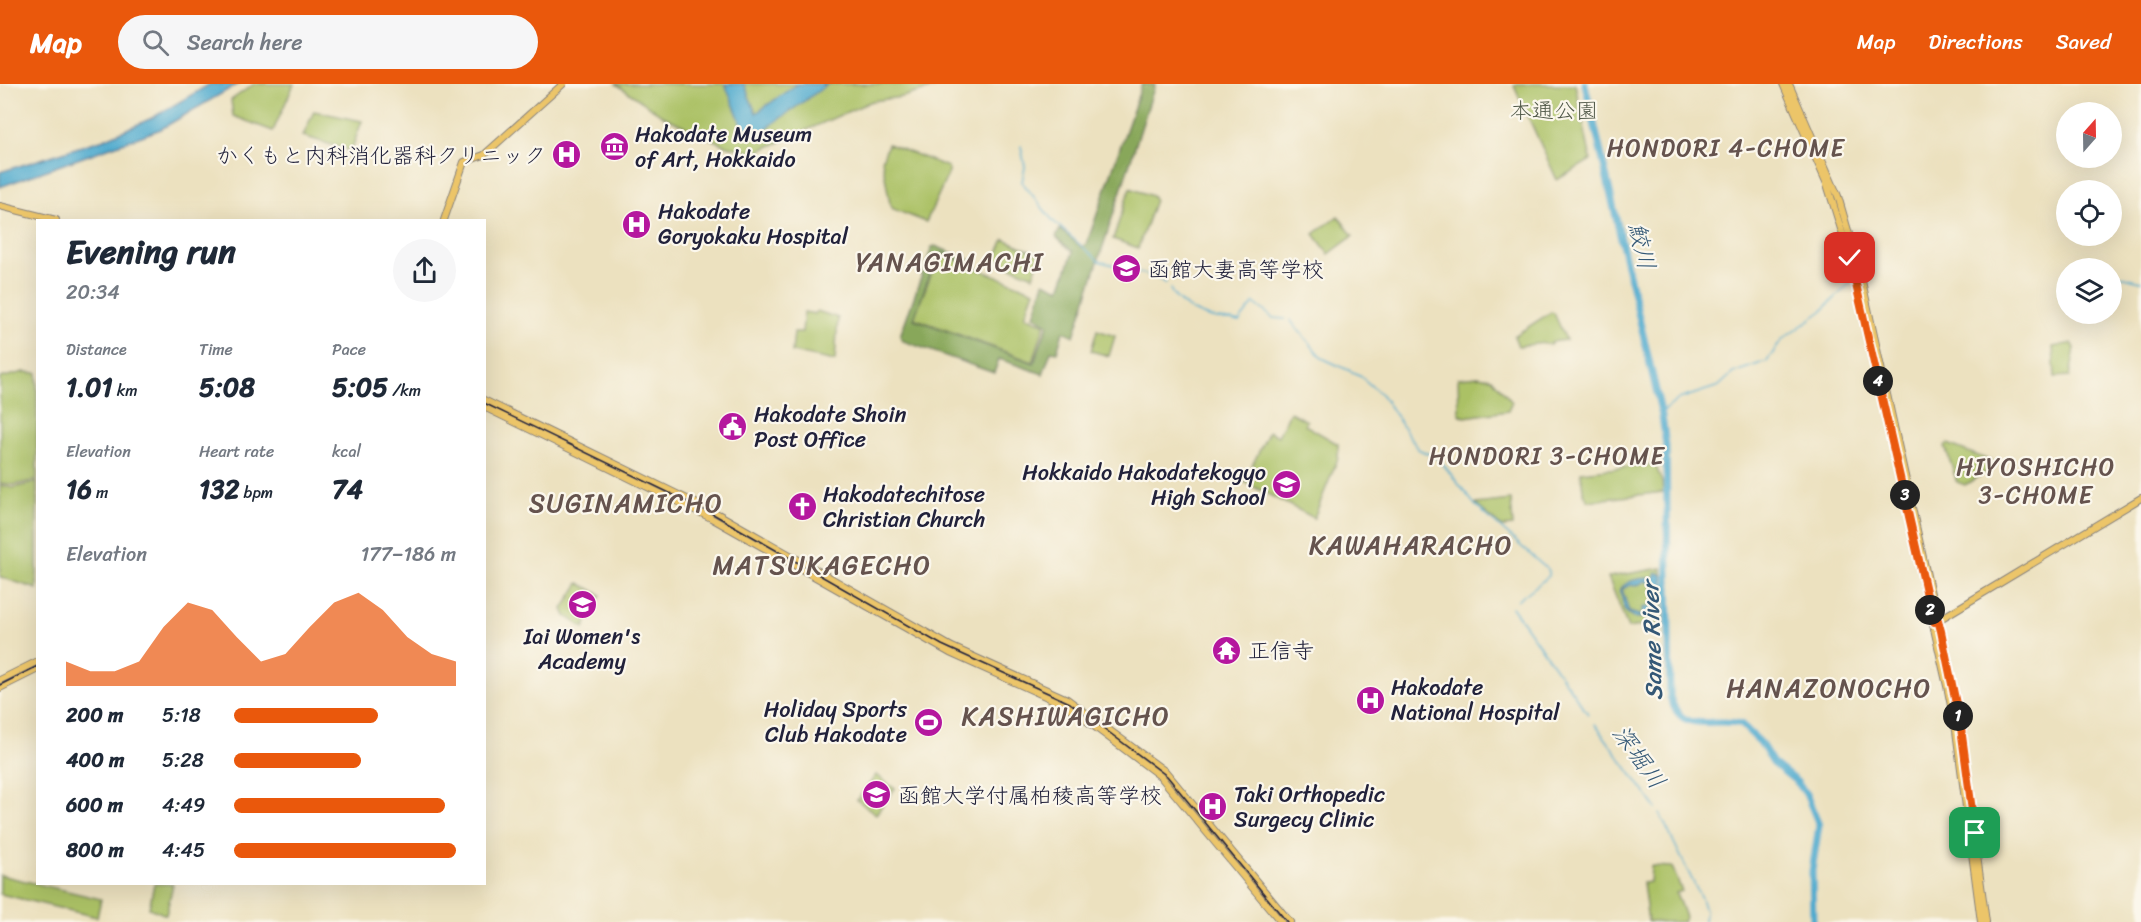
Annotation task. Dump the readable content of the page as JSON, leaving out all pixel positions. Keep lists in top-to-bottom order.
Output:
{
  "districts": [
    "HONDORI 4-CHOME",
    "YANAGIMACHI",
    "HONDORI 3-CHOME",
    "HIYOSHICHO 3-CHOME",
    "SUGINAMICHO",
    "KAWAHARACHO",
    "MATSUKAGECHO",
    "HANAZONOCHO",
    "KASHIWAGICHO"
  ],
  "water": ["鮫川", "Same River", "深堀川"],
  "parks": ["本通公園"],
  "places": {
    "museum": ["Hakodate Museum of Art, Hokkaido"],
    "hospital": [
      "かくもと内科消化器科クリニック",
      "Hakodate Goryokaku Hospital",
      "Hakodate National Hospital",
      "Taki Orthopedic Surgecy Clinic"
    ],
    "school or university": [
      "函館大妻高等学校",
      "Hokkaido Hakodatekogyo High School",
      "Iai Women's Academy",
      "函館大学付属柏稜高等学校"
    ],
    "public building": ["Hakodate Shoin Post Office"],
    "church": ["Hakodatechitose Christian Church"],
    "temple": ["正信寺"],
    "sports": ["Holiday Sports Club Hakodate"]
  },
  "north": "top",
  "page": {
    "header": "Map",
    "search": "Search here",
    "nav": ["Map", "Directions", "Saved"],
    "heading": ["Evening run", "20:34"],
    "stats": [
      ["Distance", "1.01 km"],
      ["Time", "5:08"],
      ["Pace", "5:05 /km"],
      ["Elevation", "16 m"],
      ["Heart rate", "132 bpm"],
      ["kcal", "74"]
    ],
    "pins": [
      "4",
      "3",
      "2",
      "1"
    ],
    "chart": ["Elevation", "177–186 m"],
    "list": [
      {
        "name": "200 m",
        "note": "5:18"
      },
      {
        "name": "400 m",
        "note": "5:28"
      },
      {
        "name": "600 m",
        "note": "4:49"
      },
      {
        "name": "800 m",
        "note": "4:45"
      }
    ]
  }
}
